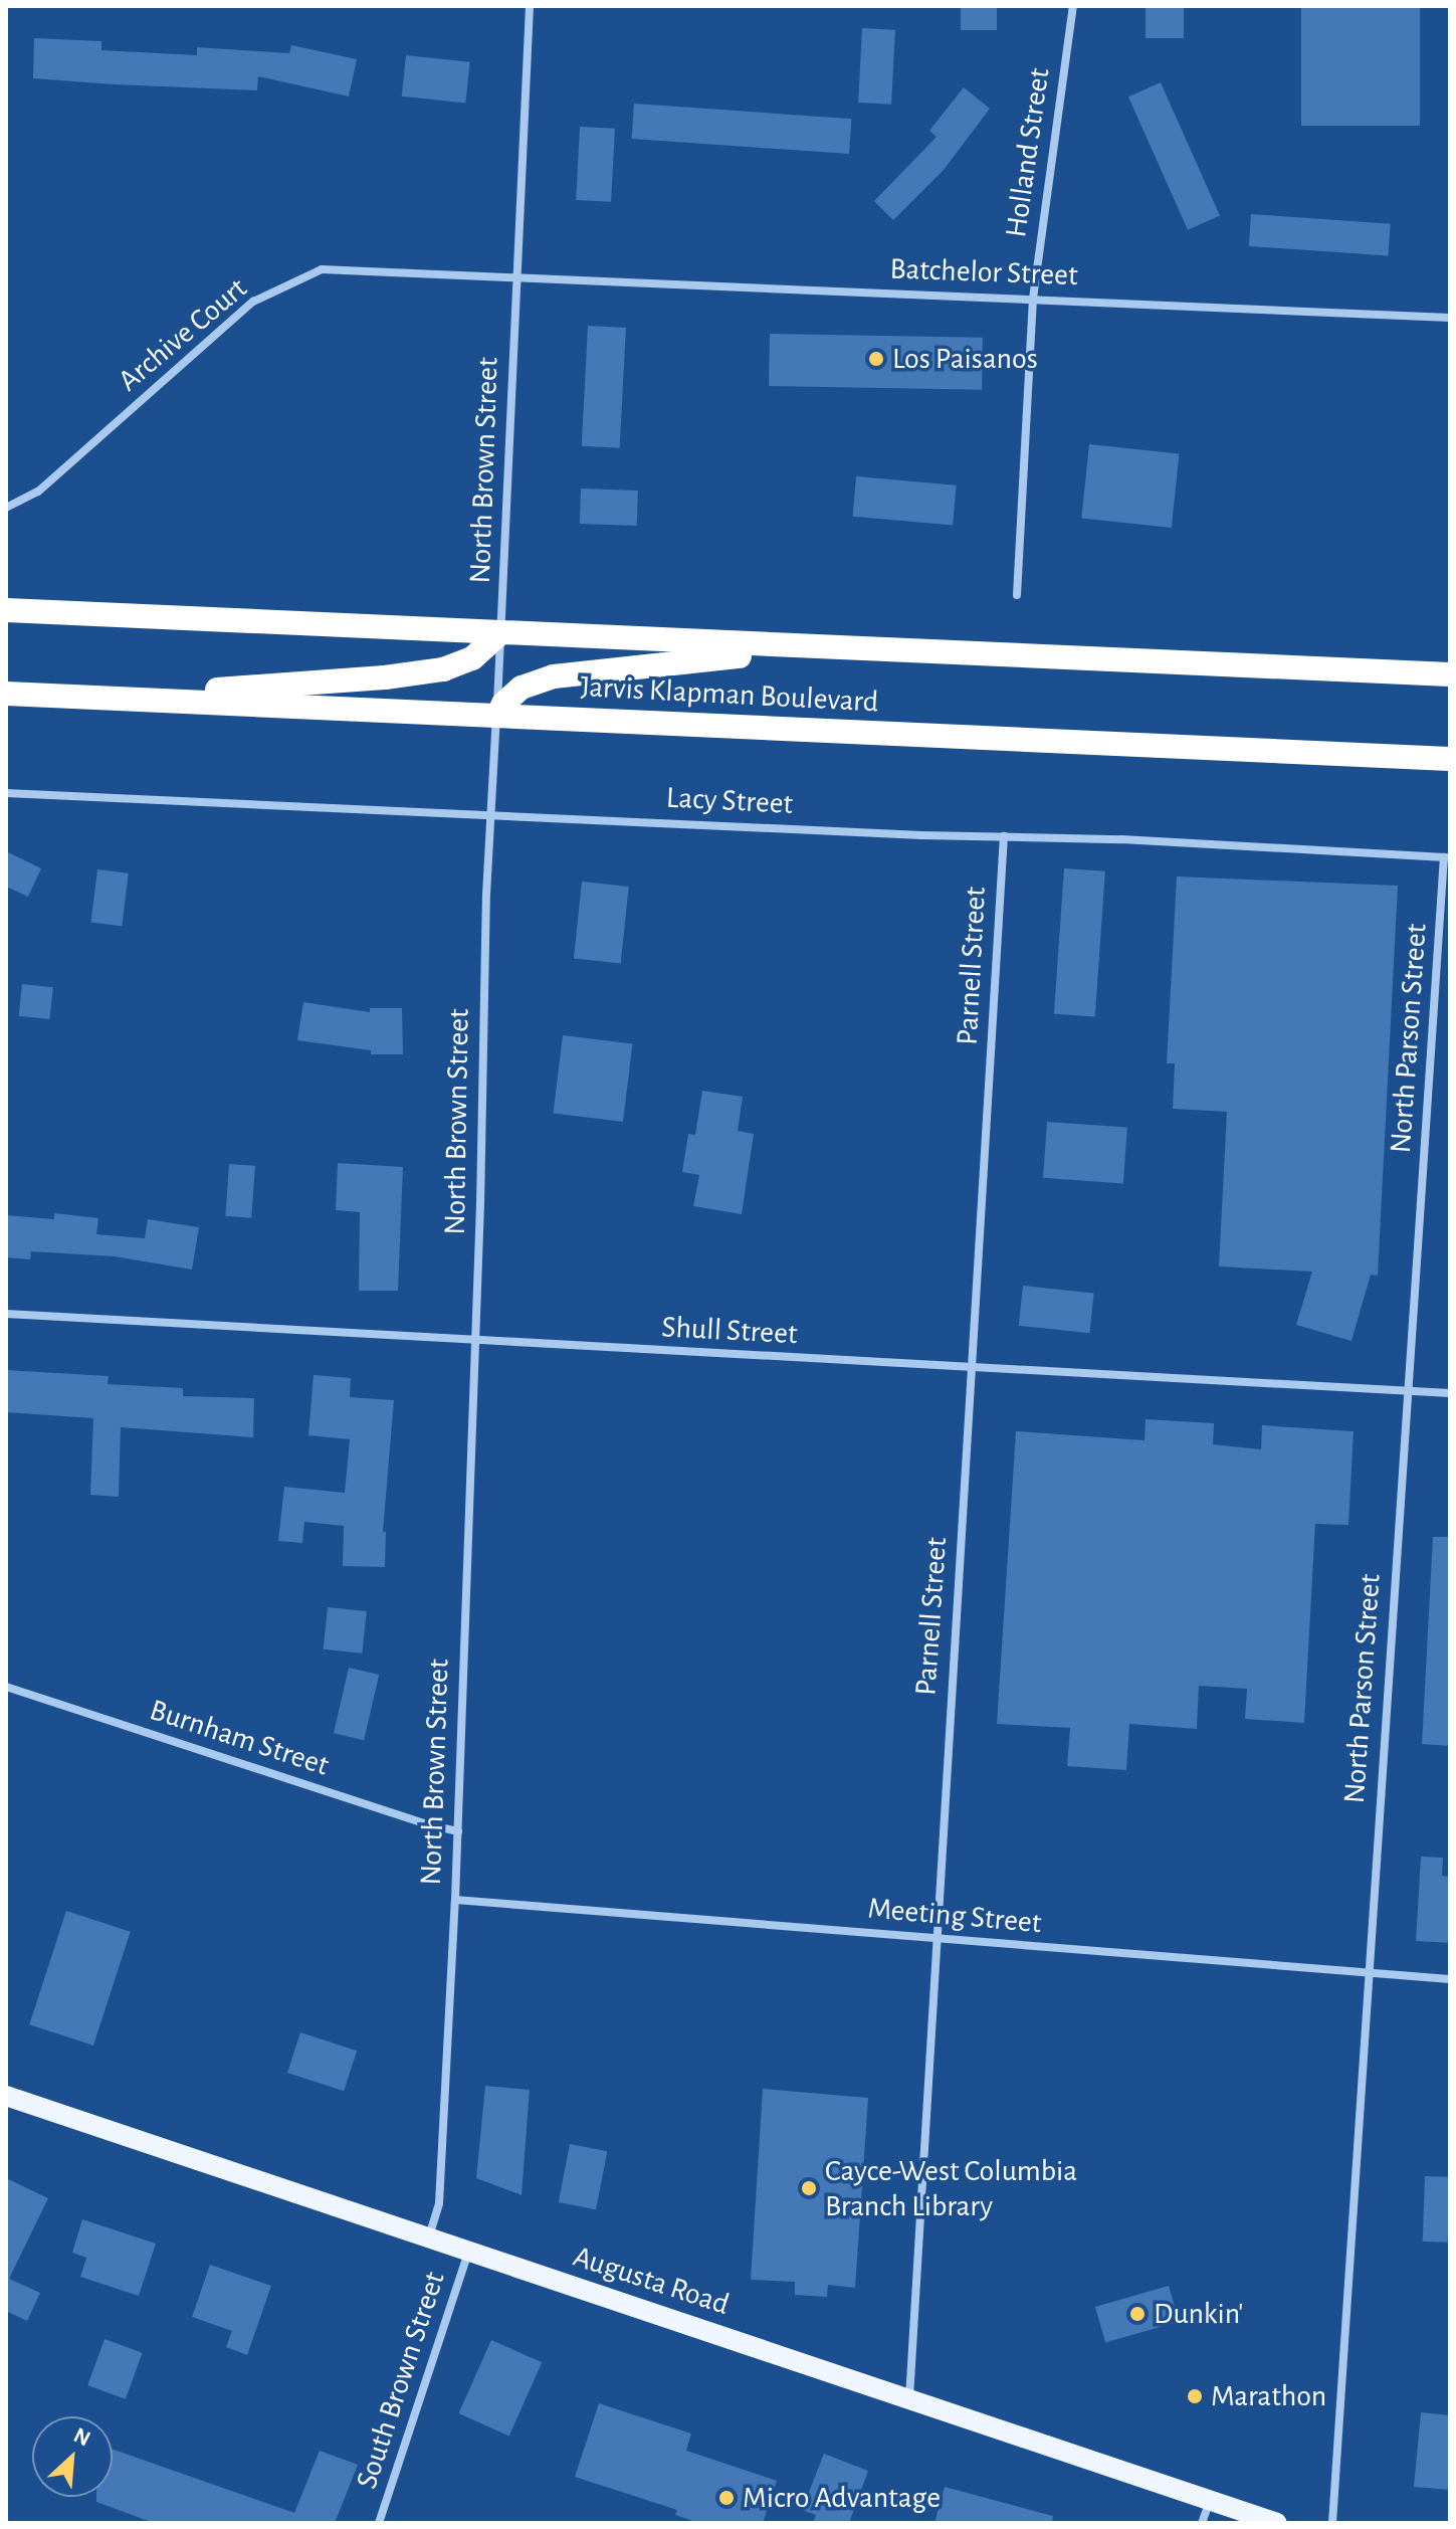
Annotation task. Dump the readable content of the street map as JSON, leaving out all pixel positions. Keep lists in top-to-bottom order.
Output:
{
  "streets": {
    "highway": ["Jarvis Klapman Boulevard"],
    "main road": ["Augusta Road"],
    "street": [
      "Holland Street",
      "Batchelor Street",
      "Archive Court",
      "North Brown Street",
      "Lacy Street",
      "Parnell Street",
      "North Parson Street",
      "Shull Street",
      "Burnham Street",
      "Meeting Street",
      "South Brown Street"
    ]
  },
  "crossings": [
    ["Holland Street", "Batchelor Street"],
    ["Batchelor Street", "Archive Court"],
    ["Batchelor Street", "North Brown Street"],
    ["Archive Court", "North Brown Street"],
    ["North Brown Street", "Jarvis Klapman Boulevard"],
    ["North Brown Street", "Lacy Street"],
    ["North Brown Street", "Shull Street"],
    ["North Brown Street", "Burnham Street"],
    ["North Brown Street", "Meeting Street"],
    ["North Brown Street", "Augusta Road"],
    ["Lacy Street", "Parnell Street"],
    ["Lacy Street", "North Parson Street"],
    ["Parnell Street", "Shull Street"],
    ["Parnell Street", "Meeting Street"],
    ["Parnell Street", "Augusta Road"],
    ["North Parson Street", "Shull Street"],
    ["North Parson Street", "Meeting Street"],
    ["Augusta Road", "South Brown Street"]
  ],
  "places": [
    "Los Paisanos",
    "Cayce-West Columbia Branch Library",
    "Dunkin'",
    "Marathon",
    "Micro Advantage"
  ],
  "north": "top right"
}
